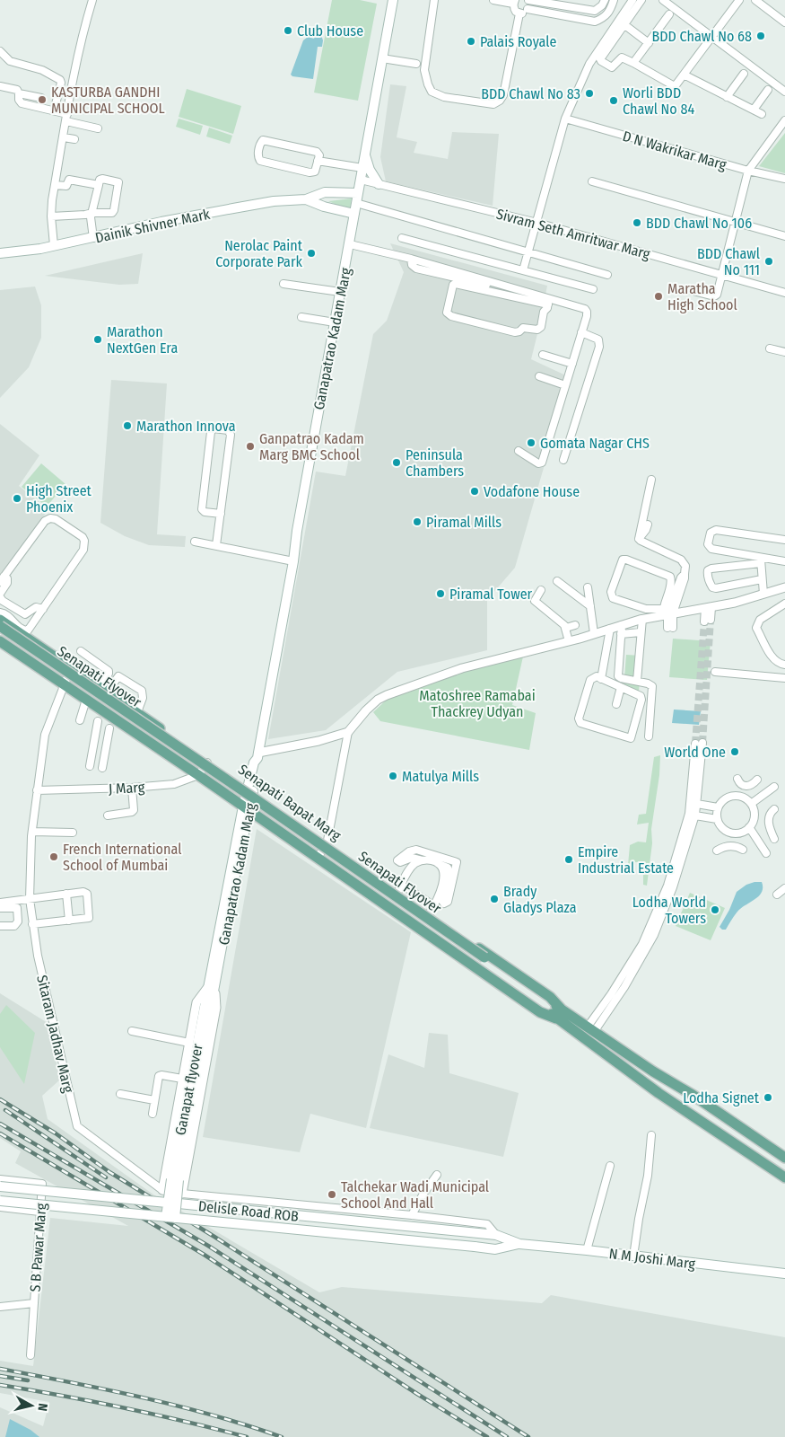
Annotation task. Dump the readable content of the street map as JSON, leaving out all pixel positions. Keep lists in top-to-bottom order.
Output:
{
  "streets": {
    "main road": [
      "Dainik Shivner Mark",
      "Ganapatrao Kadam Marg",
      "Senapati Flyover",
      "Senapati Bapat Marg",
      "Ganapat flyover",
      "Delisle Road ROB",
      "N M Joshi Marg"
    ],
    "street": [
      "D N Wakrikar Marg",
      "Sivram Seth Amritwar Marg",
      "J Marg",
      "Sitaram Jadhav Marg",
      "S B Pawar Marg"
    ]
  },
  "crossings": [
    ["Sivram Seth Amritwar Marg", "Ganapatrao Kadam Marg"],
    ["Ganapatrao Kadam Marg", "Senapati Bapat Marg"],
    ["Ganapatrao Kadam Marg", "Ganapat flyover"],
    ["Senapati Flyover", "Senapati Bapat Marg"],
    ["J Marg", "Senapati Bapat Marg"],
    ["J Marg", "Sitaram Jadhav Marg"],
    ["Senapati Bapat Marg", "Sitaram Jadhav Marg"],
    ["Ganapat flyover", "Delisle Road ROB"],
    ["Delisle Road ROB", "N M Joshi Marg"]
  ],
  "parks": ["Matoshree Ramabai Thackrey Udyan"],
  "places": [
    "Club House",
    "BDD Chawl No 68",
    "Palais Royale",
    "BDD Chawl No 83",
    "KASTURBA GANDHI MUNICIPAL SCHOOL",
    "Worli BDD Chawl No 84",
    "BDD Chawl No 106",
    "Nerolac Paint Corporate Park",
    "BDD Chawl No 111",
    "Maratha High School",
    "Marathon NextGen Era",
    "Marathon Innova",
    "Gomata Nagar CHS",
    "Ganpatrao Kadam Marg BMC School",
    "Peninsula Chambers",
    "Vodafone House",
    "High Street Phoenix",
    "Piramal Mills",
    "Piramal Tower",
    "World One",
    "Matulya Mills",
    "French International School of Mumbai",
    "Empire Industrial Estate",
    "Brady Gladys Plaza",
    "Lodha World Towers",
    "Lodha Signet",
    "Talchekar Wadi Municipal School And Hall"
  ],
  "north": "right"
}
